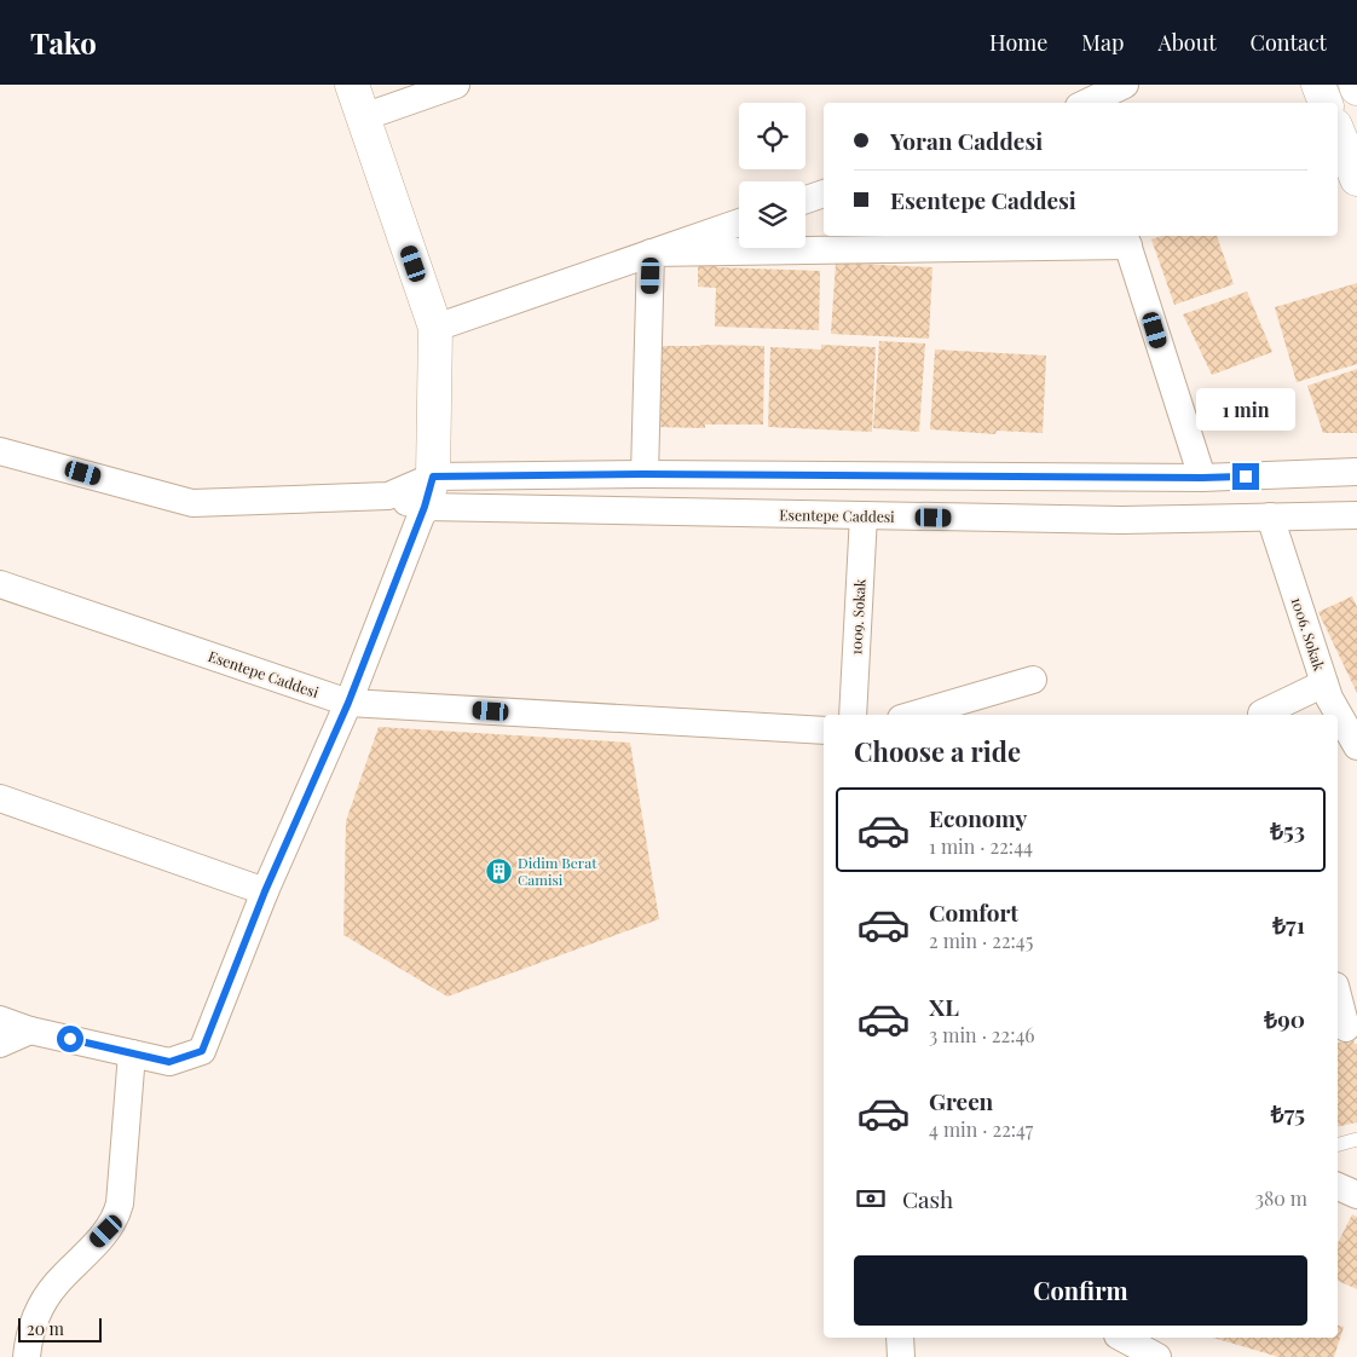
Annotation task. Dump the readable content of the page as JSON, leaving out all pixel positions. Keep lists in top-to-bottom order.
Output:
{
  "streets": {
    "street": ["Esentepe Caddesi", "1009. Sokak", "1006. Sokak"]
  },
  "crossings": [
    ["Esentepe Caddesi", "1009. Sokak"],
    ["Esentepe Caddesi", "1006. Sokak"]
  ],
  "places": {
    "building": ["Didim Berat Camisi"]
  },
  "scale_bar": "20 m",
  "page": {
    "header": "Tako",
    "nav": [
      "Home",
      "Map",
      "About",
      "Contact"
    ],
    "banner": ["Yoran Caddesi", "Esentepe Caddesi"],
    "bubble": "1 min",
    "heading": "Choose a ride",
    "list": [
      {
        "name": "Economy",
        "note": "1 min · 22:44",
        "value": "₺53"
      },
      {
        "name": "Comfort",
        "note": "2 min · 22:45",
        "value": "₺71"
      },
      {
        "name": "XL",
        "note": "3 min · 22:46",
        "value": "₺90"
      },
      {
        "name": "Green",
        "note": "4 min · 22:47",
        "value": "₺75"
      }
    ],
    "pay": ["Cash", "380 m"],
    "buttons": "Confirm",
    "scale": "20 m"
  }
}
